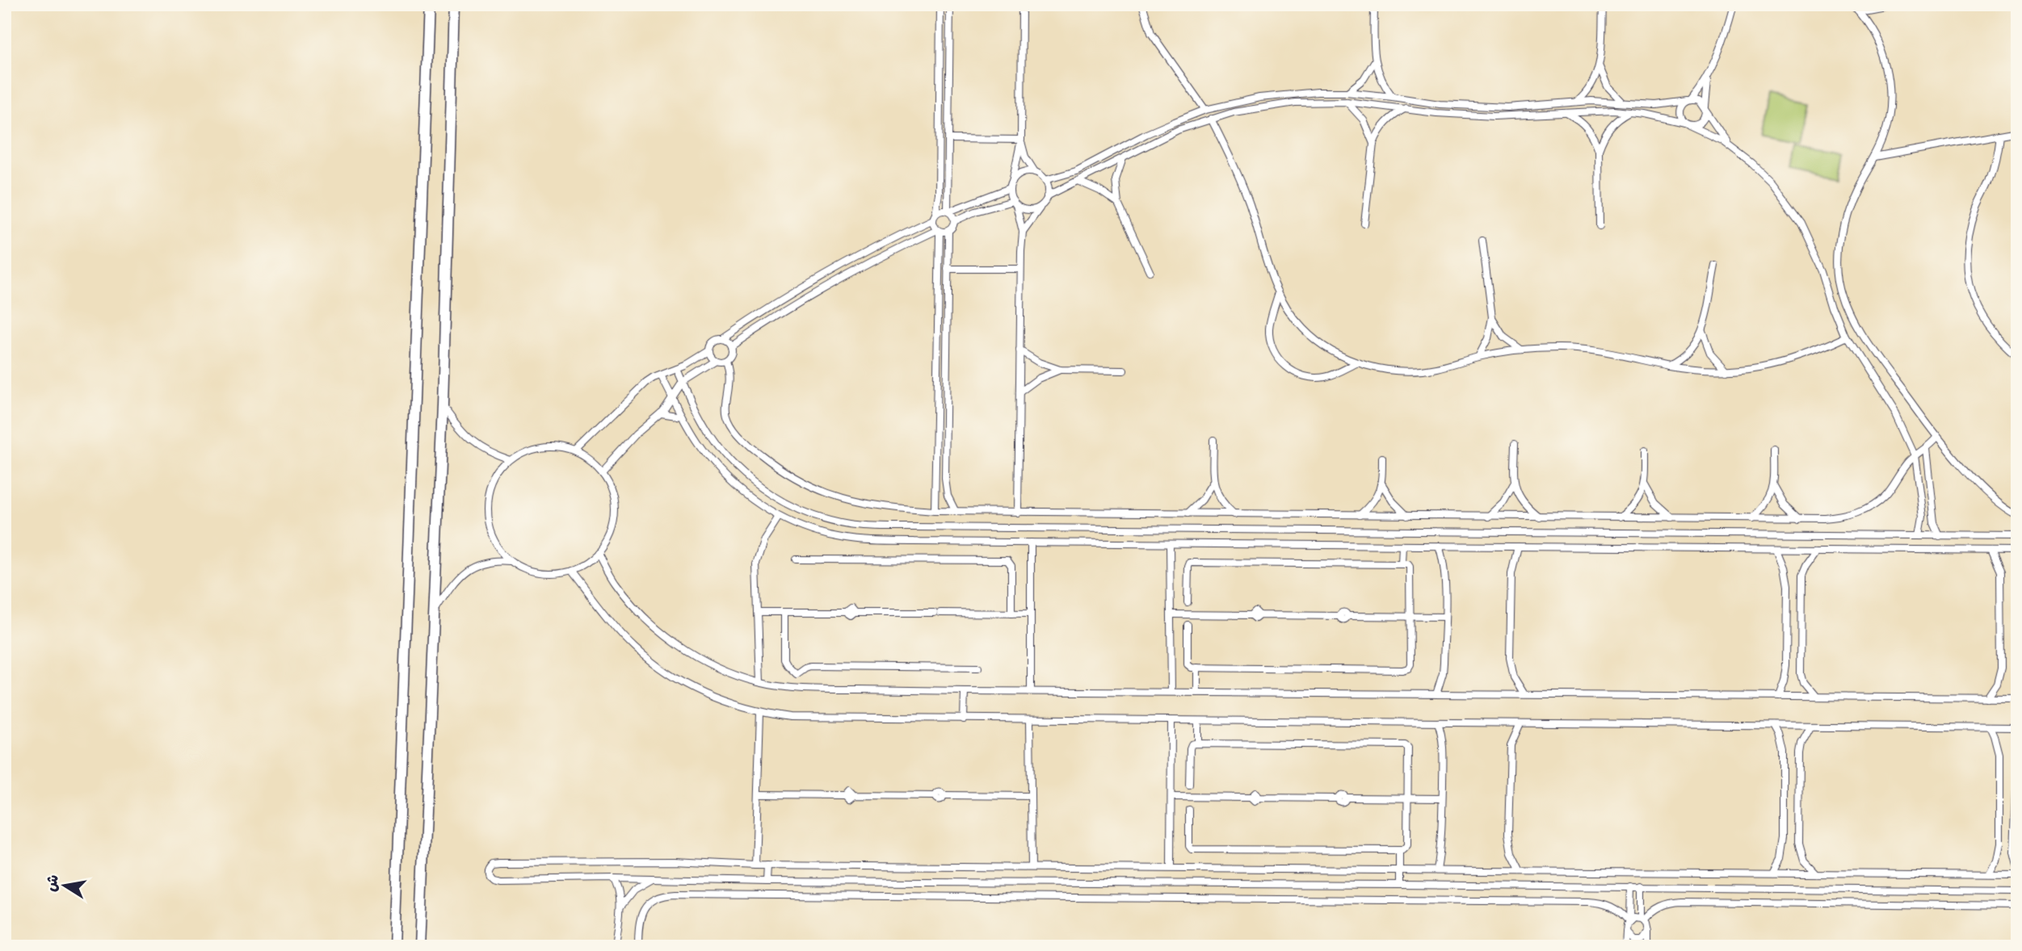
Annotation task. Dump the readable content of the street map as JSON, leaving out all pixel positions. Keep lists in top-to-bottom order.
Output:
{
  "north": "left"
}
